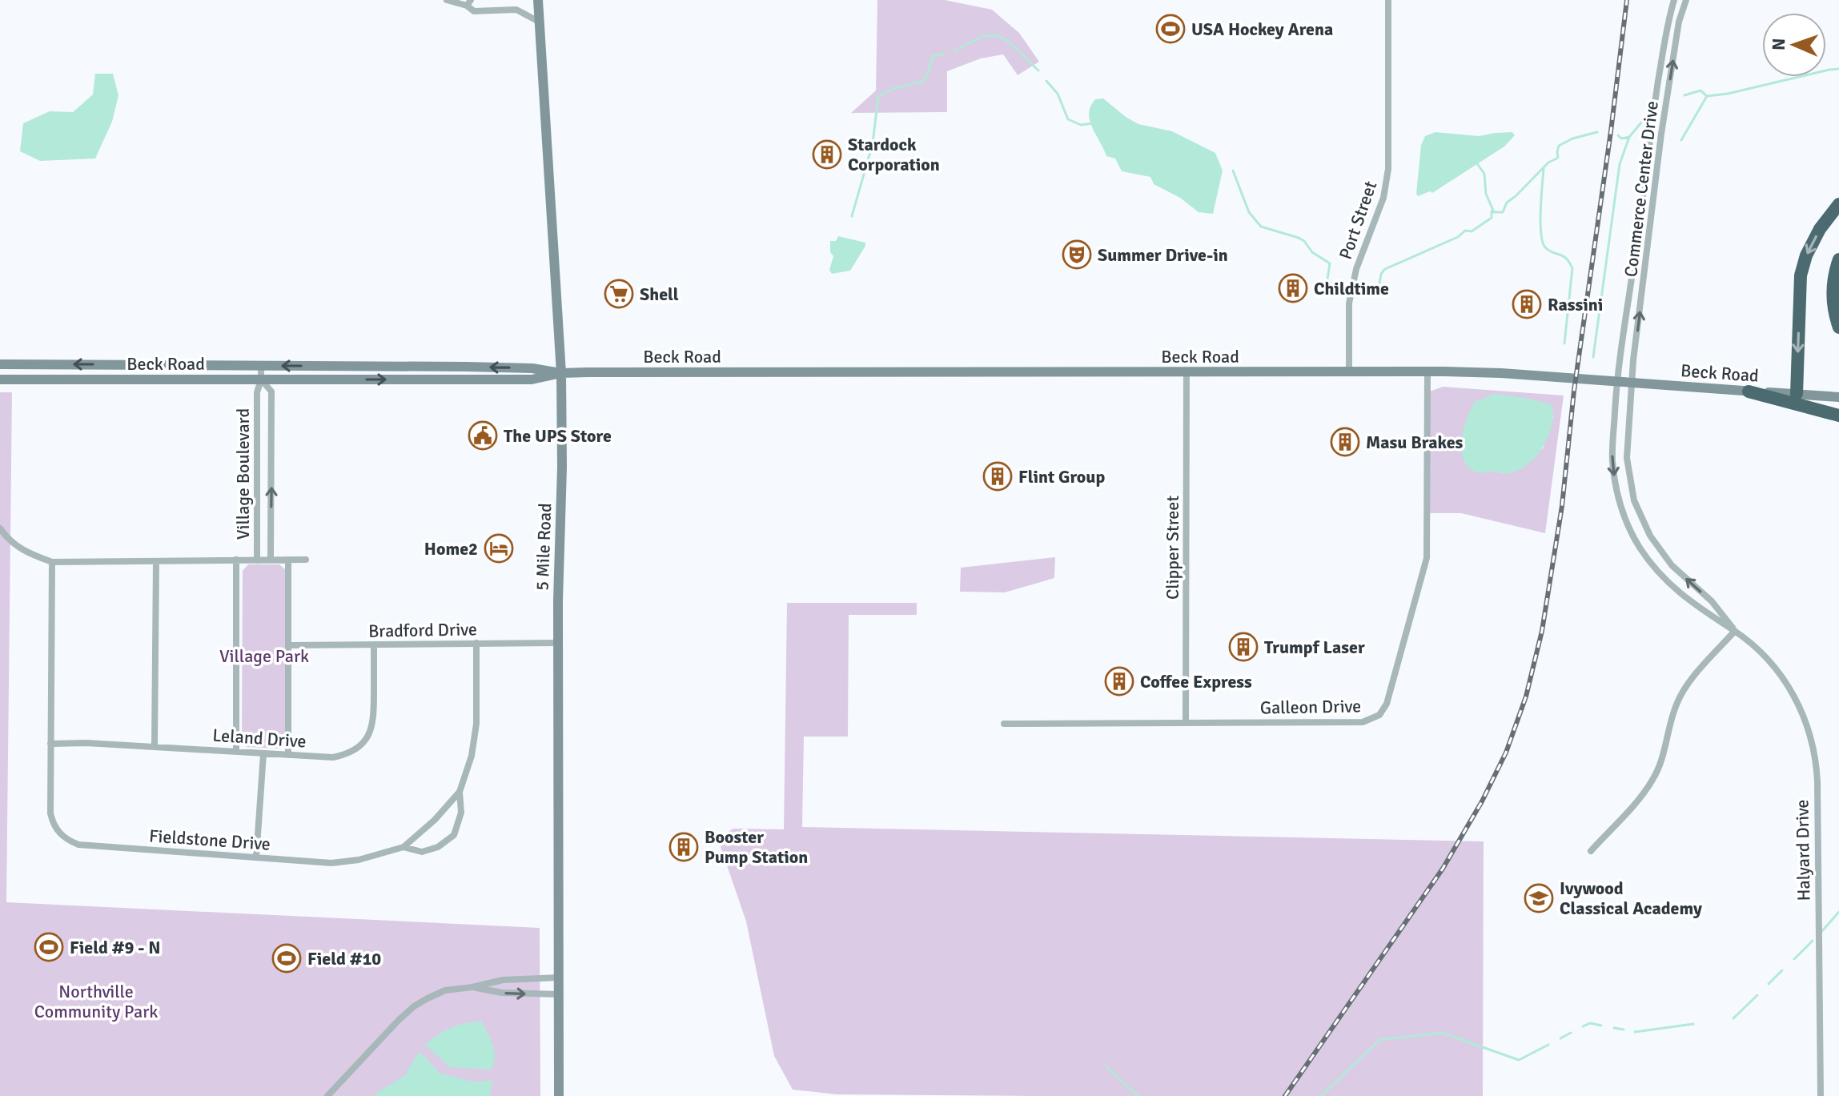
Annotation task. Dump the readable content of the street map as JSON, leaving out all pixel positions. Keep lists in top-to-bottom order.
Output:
{
  "streets": {
    "main road": ["Beck Road", "5 Mile Road"],
    "street": [
      "Commerce Center Drive",
      "Port Street",
      "Village Boulevard",
      "Clipper Street",
      "Bradford Drive",
      "Galleon Drive",
      "Leland Drive",
      "Fieldstone Drive",
      "Halyard Drive"
    ]
  },
  "crossings": [
    ["Commerce Center Drive", "Beck Road"],
    ["Commerce Center Drive", "Halyard Drive"],
    ["Port Street", "Beck Road"],
    ["Beck Road", "Village Boulevard"],
    ["Beck Road", "5 Mile Road"],
    ["Beck Road", "Clipper Street"],
    ["Beck Road", "Galleon Drive"],
    ["Beck Road", "Halyard Drive"],
    ["5 Mile Road", "Bradford Drive"],
    ["Clipper Street", "Galleon Drive"],
    ["Bradford Drive", "Leland Drive"],
    ["Bradford Drive", "Fieldstone Drive"],
    ["Leland Drive", "Fieldstone Drive"]
  ],
  "parks": ["Village Park", "Northville Community Park"],
  "places": {
    "sports": ["USA Hockey Arena", "Field #9 - N", "Field #10"],
    "building": [
      "Stardock Corporation",
      "Childtime",
      "Rassini",
      "Masu Brakes",
      "Flint Group",
      "Trumpf Laser",
      "Coffee Express",
      "Booster Pump Station"
    ],
    "theatre": ["Summer Drive-in"],
    "supermarket": ["Shell"],
    "public building": ["The UPS Store"],
    "hotel": ["Home2"],
    "school or university": ["Ivywood Classical Academy"]
  },
  "north": "left"
}
